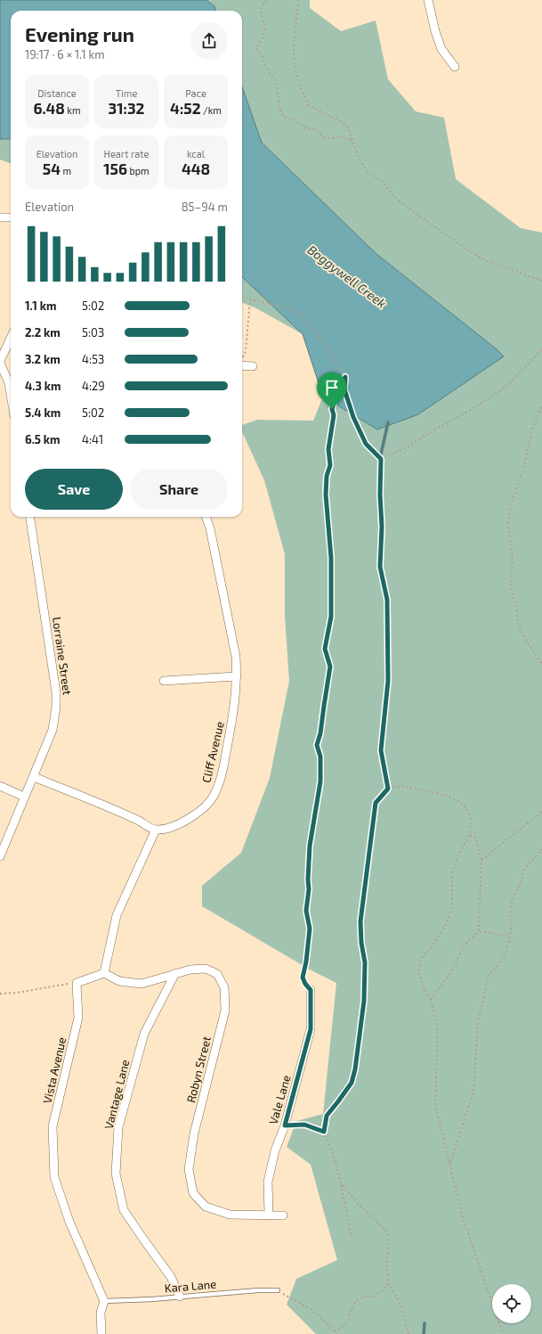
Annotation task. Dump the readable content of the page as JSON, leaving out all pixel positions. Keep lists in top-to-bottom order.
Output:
{
  "streets": {
    "street": [
      "Lorraine Street",
      "Cliff Avenue",
      "Robyn Street",
      "Vista Avenue",
      "Vantage Lane",
      "Vale Lane"
    ],
    "lane": ["Kara Lane"]
  },
  "crossings": [
    ["Robyn Street", "Vantage Lane"],
    ["Robyn Street", "Vale Lane"],
    ["Vista Avenue", "Kara Lane"],
    ["Vantage Lane", "Kara Lane"]
  ],
  "water": ["Boggywell Creek"],
  "page": {
    "heading": ["Evening run", "19:17 · 6 × 1.1 km"],
    "stats": [
      ["Distance", "6.48 km"],
      ["Time", "31:32"],
      ["Pace", "4:52 /km"],
      ["Elevation", "54 m"],
      ["Heart rate", "156 bpm"],
      ["kcal", "448"]
    ],
    "chart": ["Elevation", "85–94 m"],
    "list": [
      {
        "name": "1.1 km",
        "note": "5:02"
      },
      {
        "name": "2.2 km",
        "note": "5:03"
      },
      {
        "name": "3.2 km",
        "note": "4:53"
      },
      {
        "name": "4.3 km",
        "note": "4:29"
      },
      {
        "name": "5.4 km",
        "note": "5:02"
      },
      {
        "name": "6.5 km",
        "note": "4:41"
      }
    ],
    "buttons": ["Save", "Share"]
  }
}
